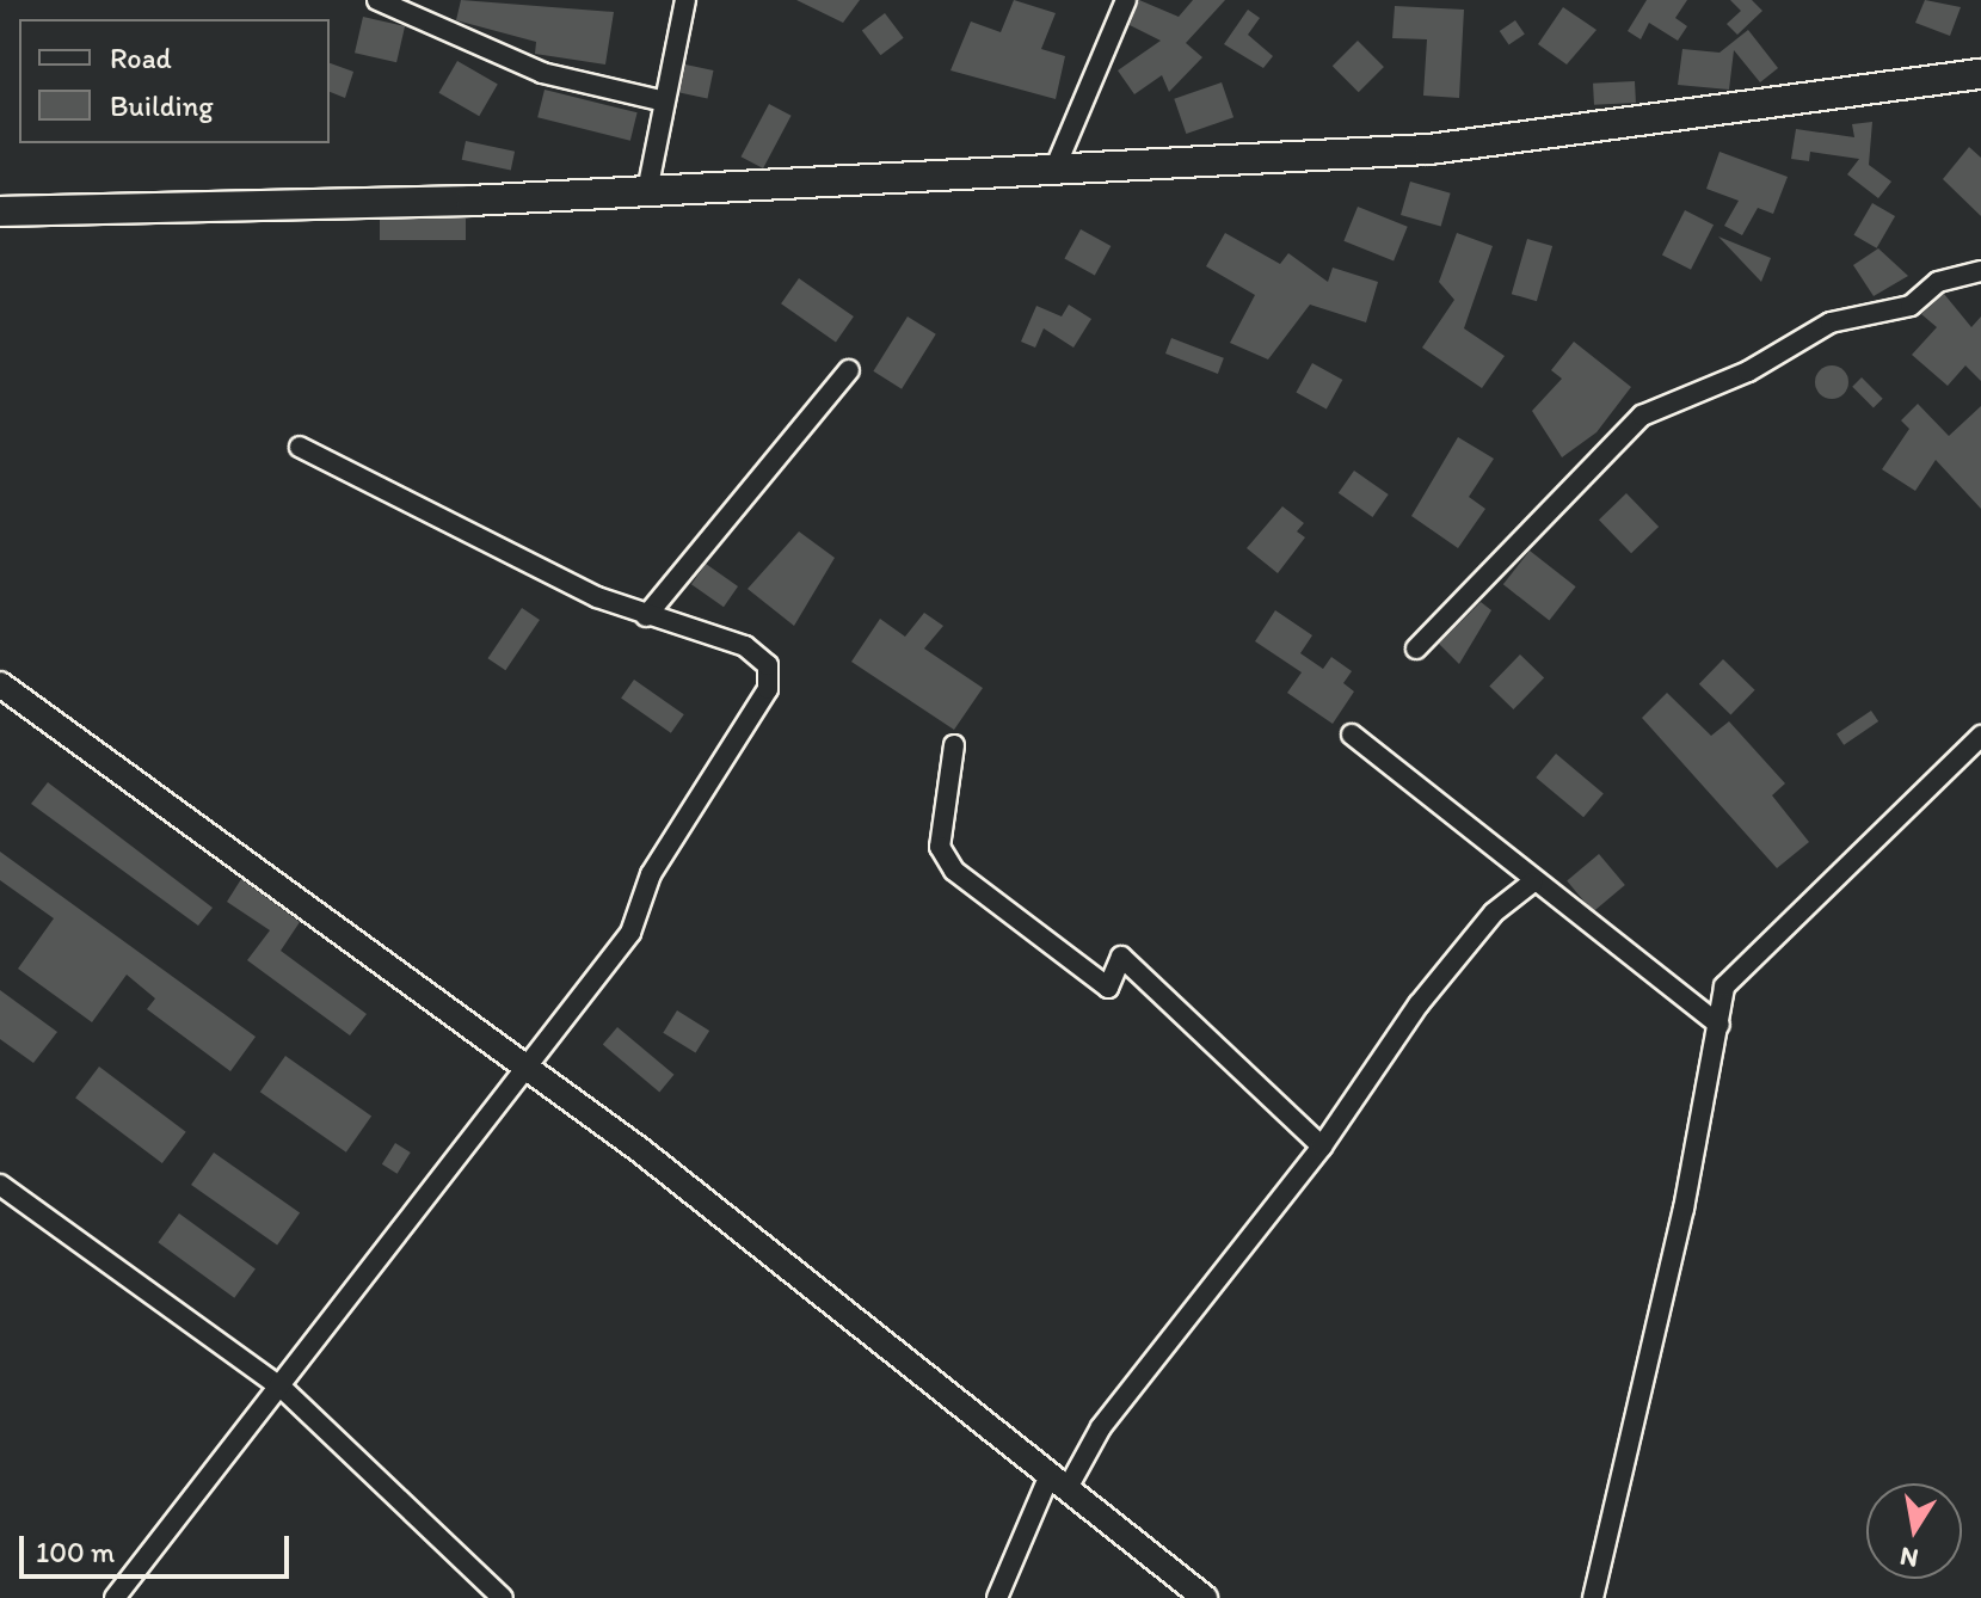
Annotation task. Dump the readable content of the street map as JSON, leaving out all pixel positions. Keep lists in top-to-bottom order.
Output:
{
  "legend": ["Road", "Building"],
  "scale_bar": "100 m",
  "north": "bottom"
}
